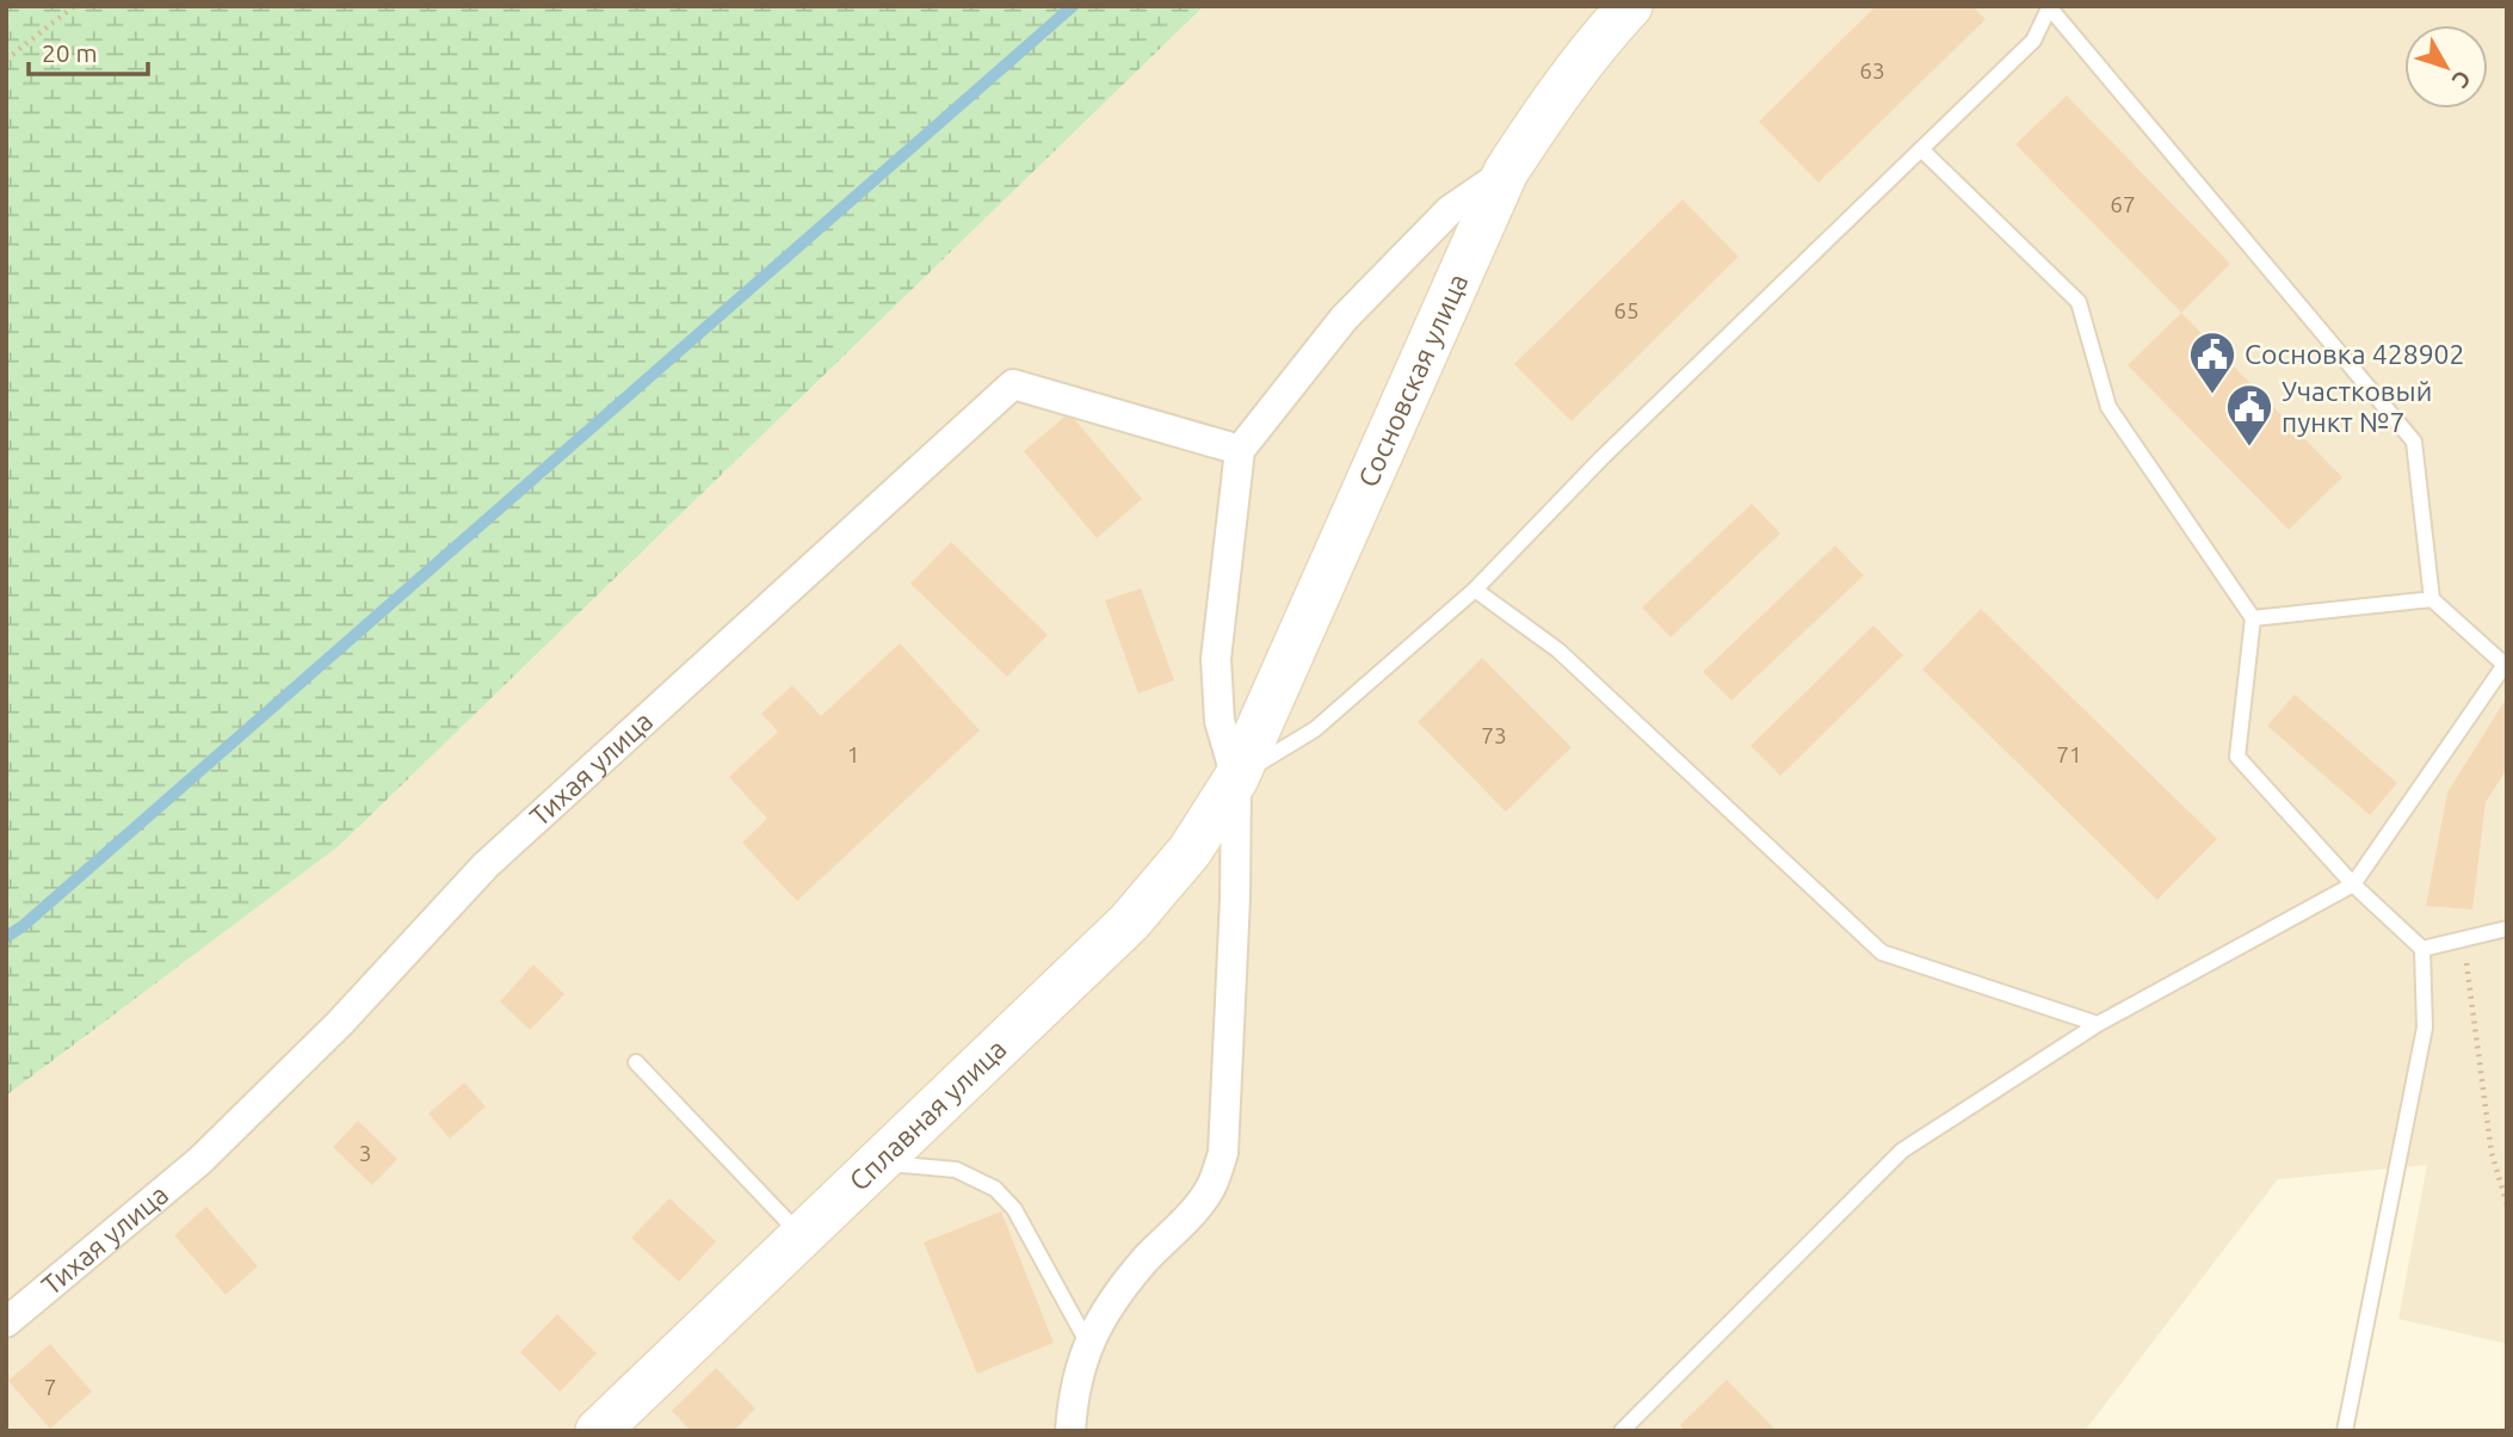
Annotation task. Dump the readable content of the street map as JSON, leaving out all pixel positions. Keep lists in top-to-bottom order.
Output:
{
  "streets": {
    "street": ["Сосновская улица", "Тихая улица", "Сплавная улица"]
  },
  "crossings": [
    ["Сосновская улица", "Сплавная улица"]
  ],
  "places": {
    "public building": ["Сосновка 428902", "Участковый пункт №7"]
  },
  "house_numbers": [
    "63",
    "67",
    "65",
    "73",
    "1",
    "71",
    "3",
    "7"
  ],
  "scale_bar": "20 m",
  "north": "bottom right"
}
